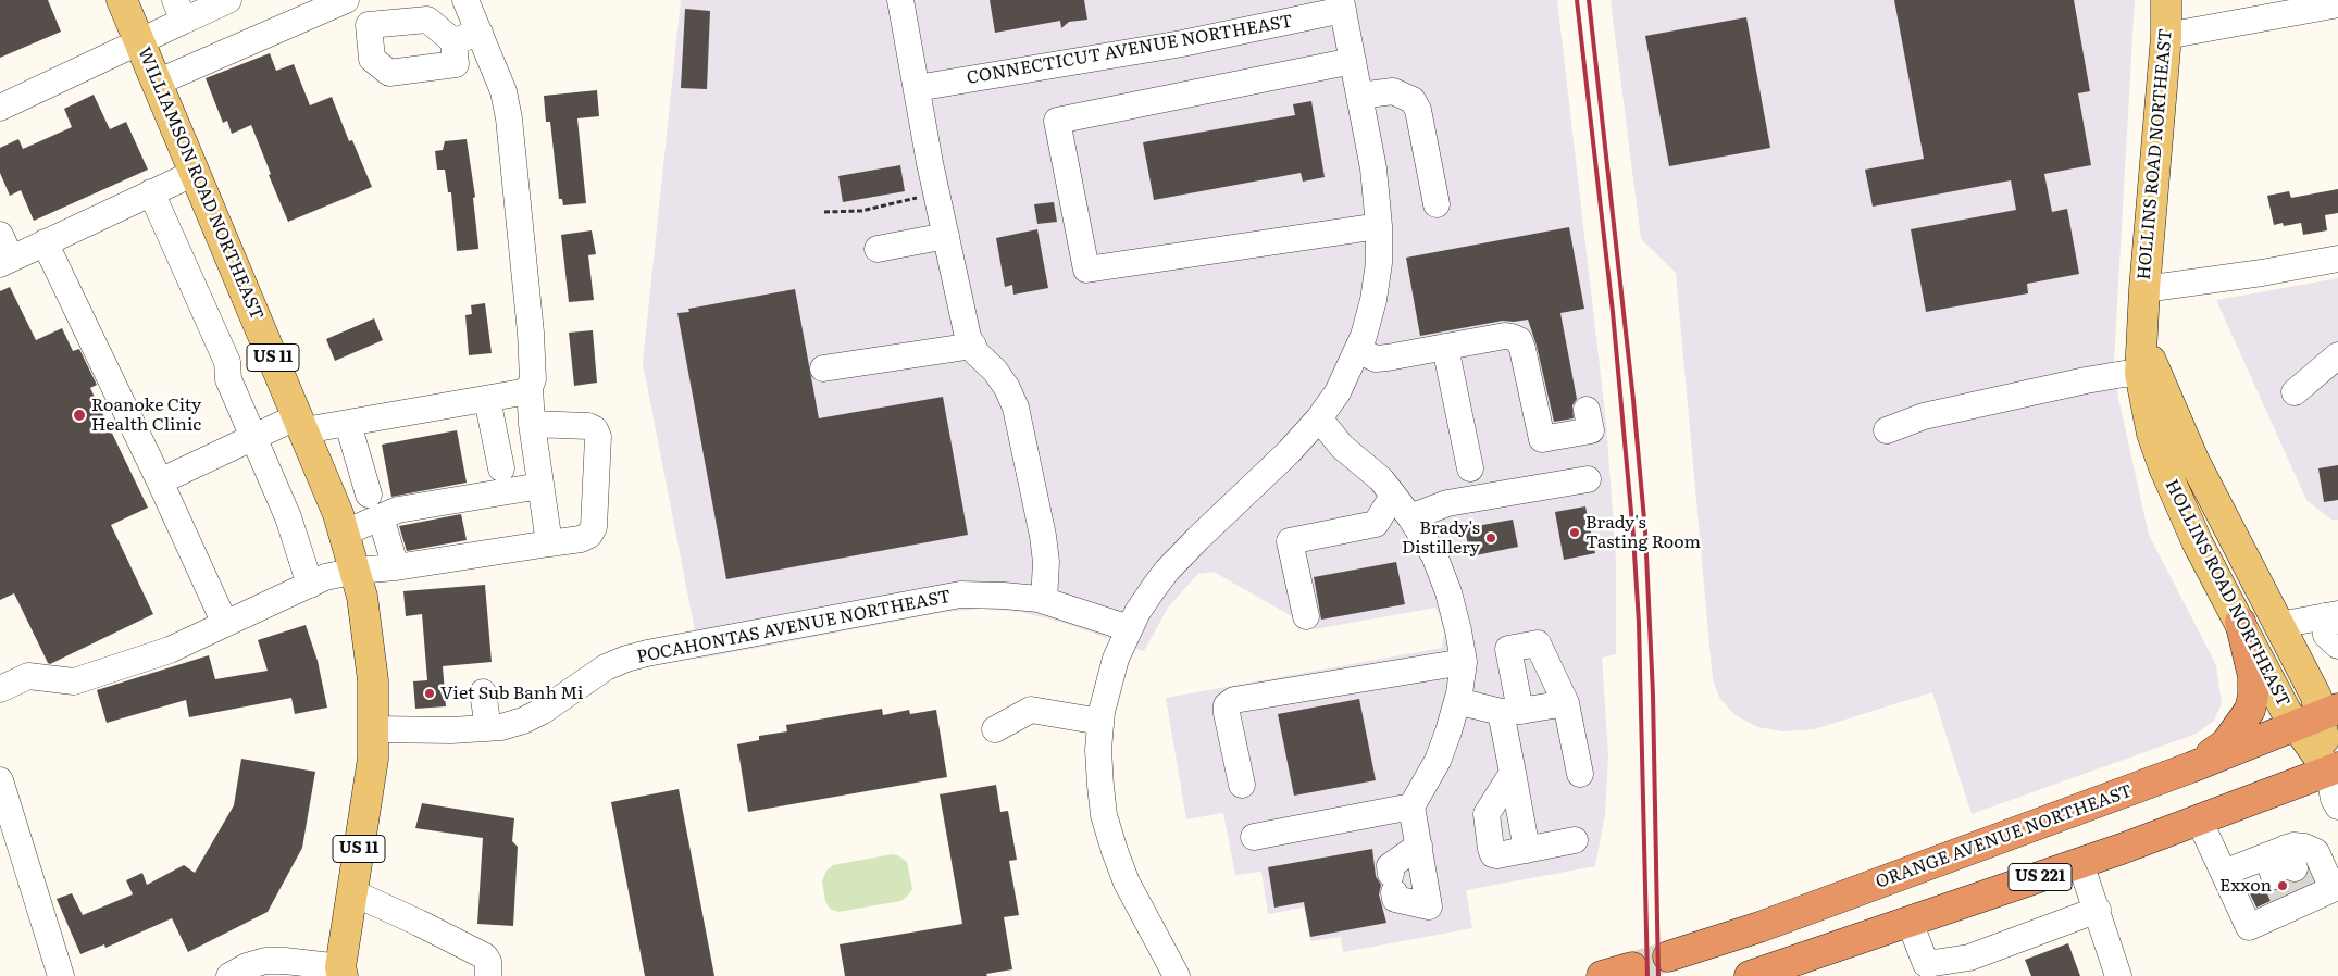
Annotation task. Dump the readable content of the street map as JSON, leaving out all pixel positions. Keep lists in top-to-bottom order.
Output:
{
  "streets": {
    "highway": ["ORANGE AVENUE NORTHEAST", "US 221"],
    "main road": ["HOLLINS ROAD NORTHEAST", "WILLIAMSON ROAD NORTHEAST", "US 11"],
    "street": ["CONNECTICUT AVENUE NORTHEAST", "POCAHONTAS AVENUE NORTHEAST"]
  },
  "crossings": [
    ["HOLLINS ROAD NORTHEAST", "ORANGE AVENUE NORTHEAST"],
    ["HOLLINS ROAD NORTHEAST", "US 221"],
    ["WILLIAMSON ROAD NORTHEAST", "POCAHONTAS AVENUE NORTHEAST"]
  ],
  "places": [
    "Roanoke City Health Clinic",
    "Brady's Tasting Room",
    "Brady's Distillery",
    "Viet Sub Banh Mi",
    "Exxon"
  ]
}
